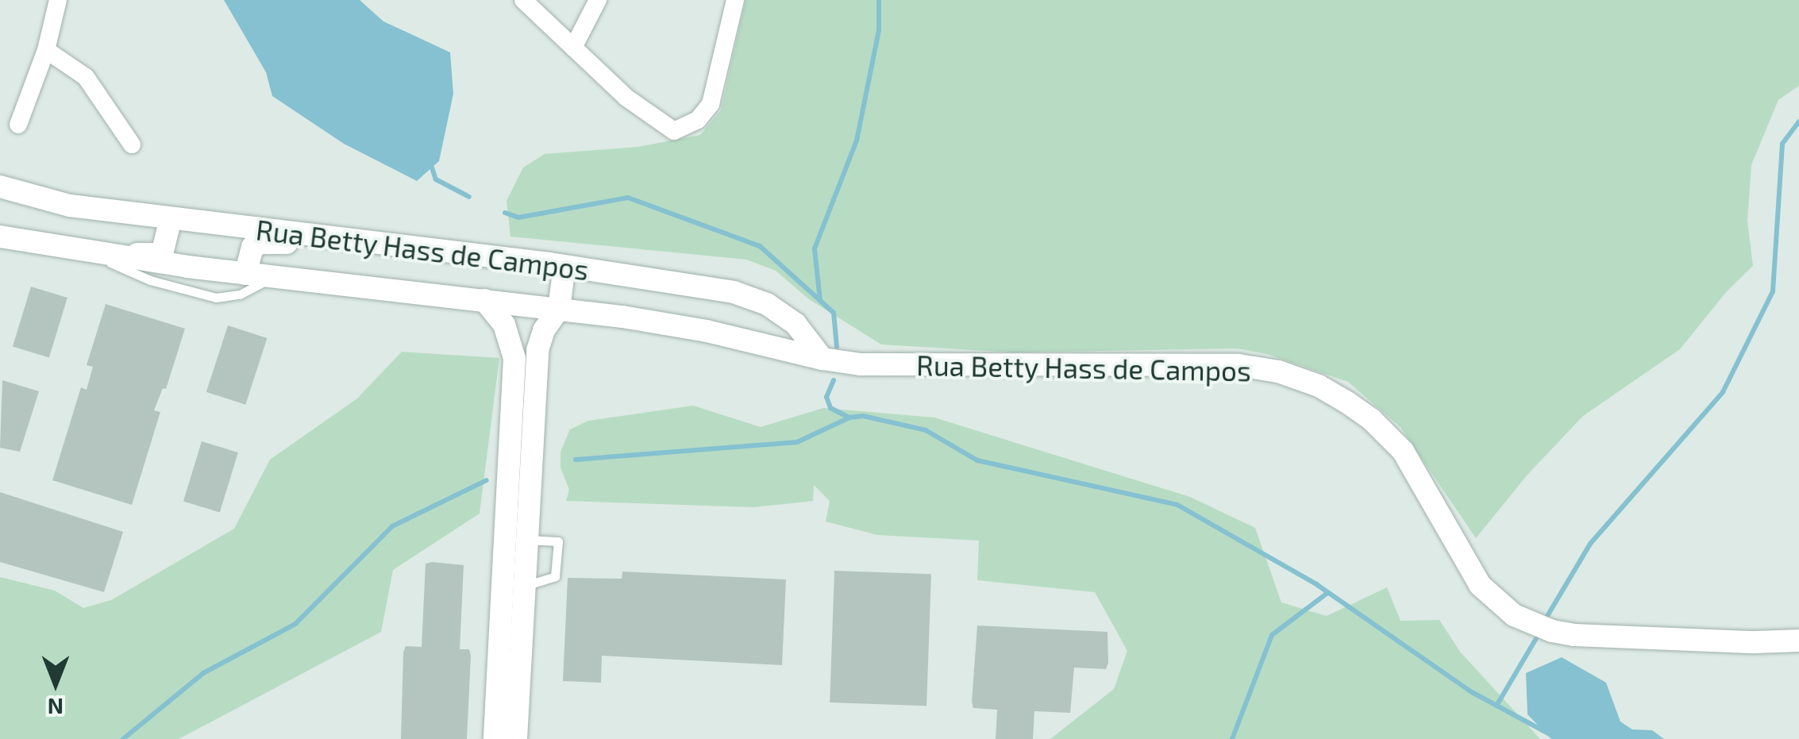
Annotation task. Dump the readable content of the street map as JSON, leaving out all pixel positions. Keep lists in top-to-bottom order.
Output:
{
  "streets": {
    "street": ["Rua Betty Hass de Campos"]
  },
  "north": "bottom"
}
